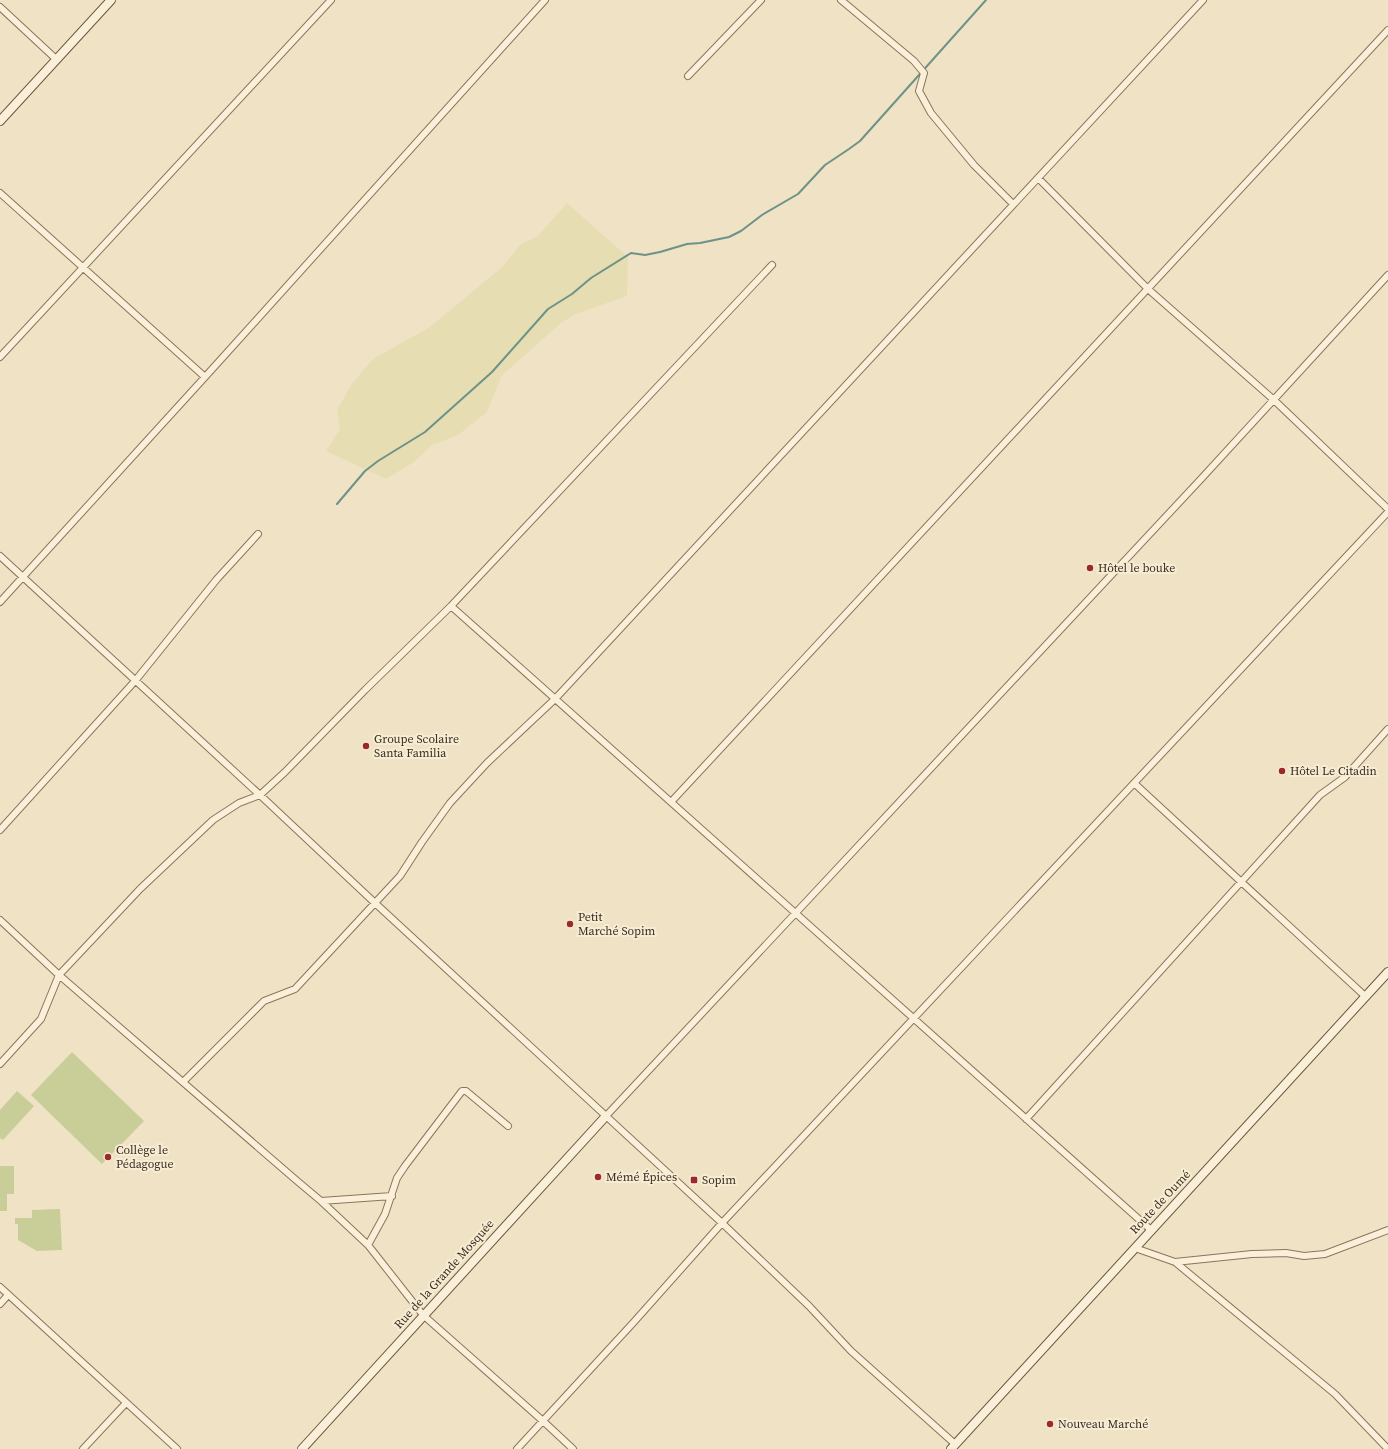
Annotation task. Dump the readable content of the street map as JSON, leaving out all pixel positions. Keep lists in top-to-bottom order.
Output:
{
  "streets": {
    "street": ["Route de Oumé", "Rue de la Grande Mosquée"]
  },
  "places": {
    "other": [
      "Hôtel le bouke",
      "Groupe Scolaire Santa Familia",
      "Hôtel Le Citadin",
      "Petit Marché Sopim",
      "Collège le Pédagogue",
      "Mémé Épices",
      "Nouveau Marché"
    ],
    "transit": ["Sopim"]
  }
}
